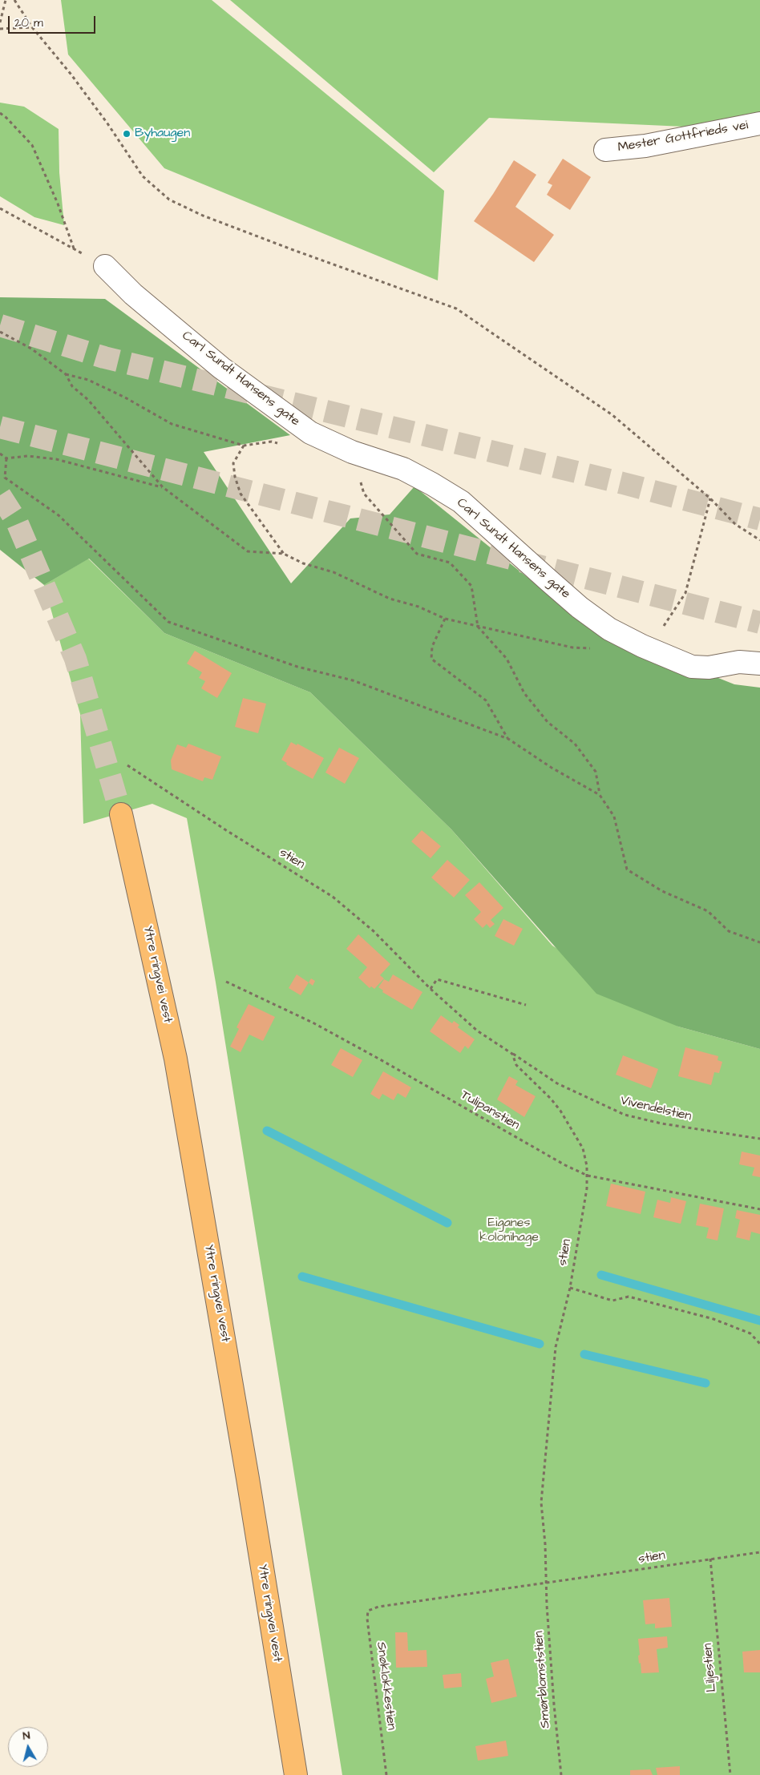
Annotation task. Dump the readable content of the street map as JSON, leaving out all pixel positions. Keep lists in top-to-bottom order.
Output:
{
  "streets": {
    "main road": ["Ytre ringvei vest"],
    "street": ["Mester Gottfrieds vei", "Carl Sundt Hansens gate"],
    "path": [
      "stien",
      "Vivendelstien",
      "Tulipanstien",
      "Liljestien",
      "Smørblomststien",
      "Snøklokkestien"
    ]
  },
  "crossings": [
    ["stien", "Vivendelstien"],
    ["stien", "Tulipanstien"],
    ["stien", "Liljestien"],
    ["stien", "Smørblomststien"],
    ["stien", "Snøklokkestien"]
  ],
  "parks": ["Eiganes kolonihage"],
  "places": ["Byhaugen"],
  "scale_bar": "20 m",
  "north": "top"
}
